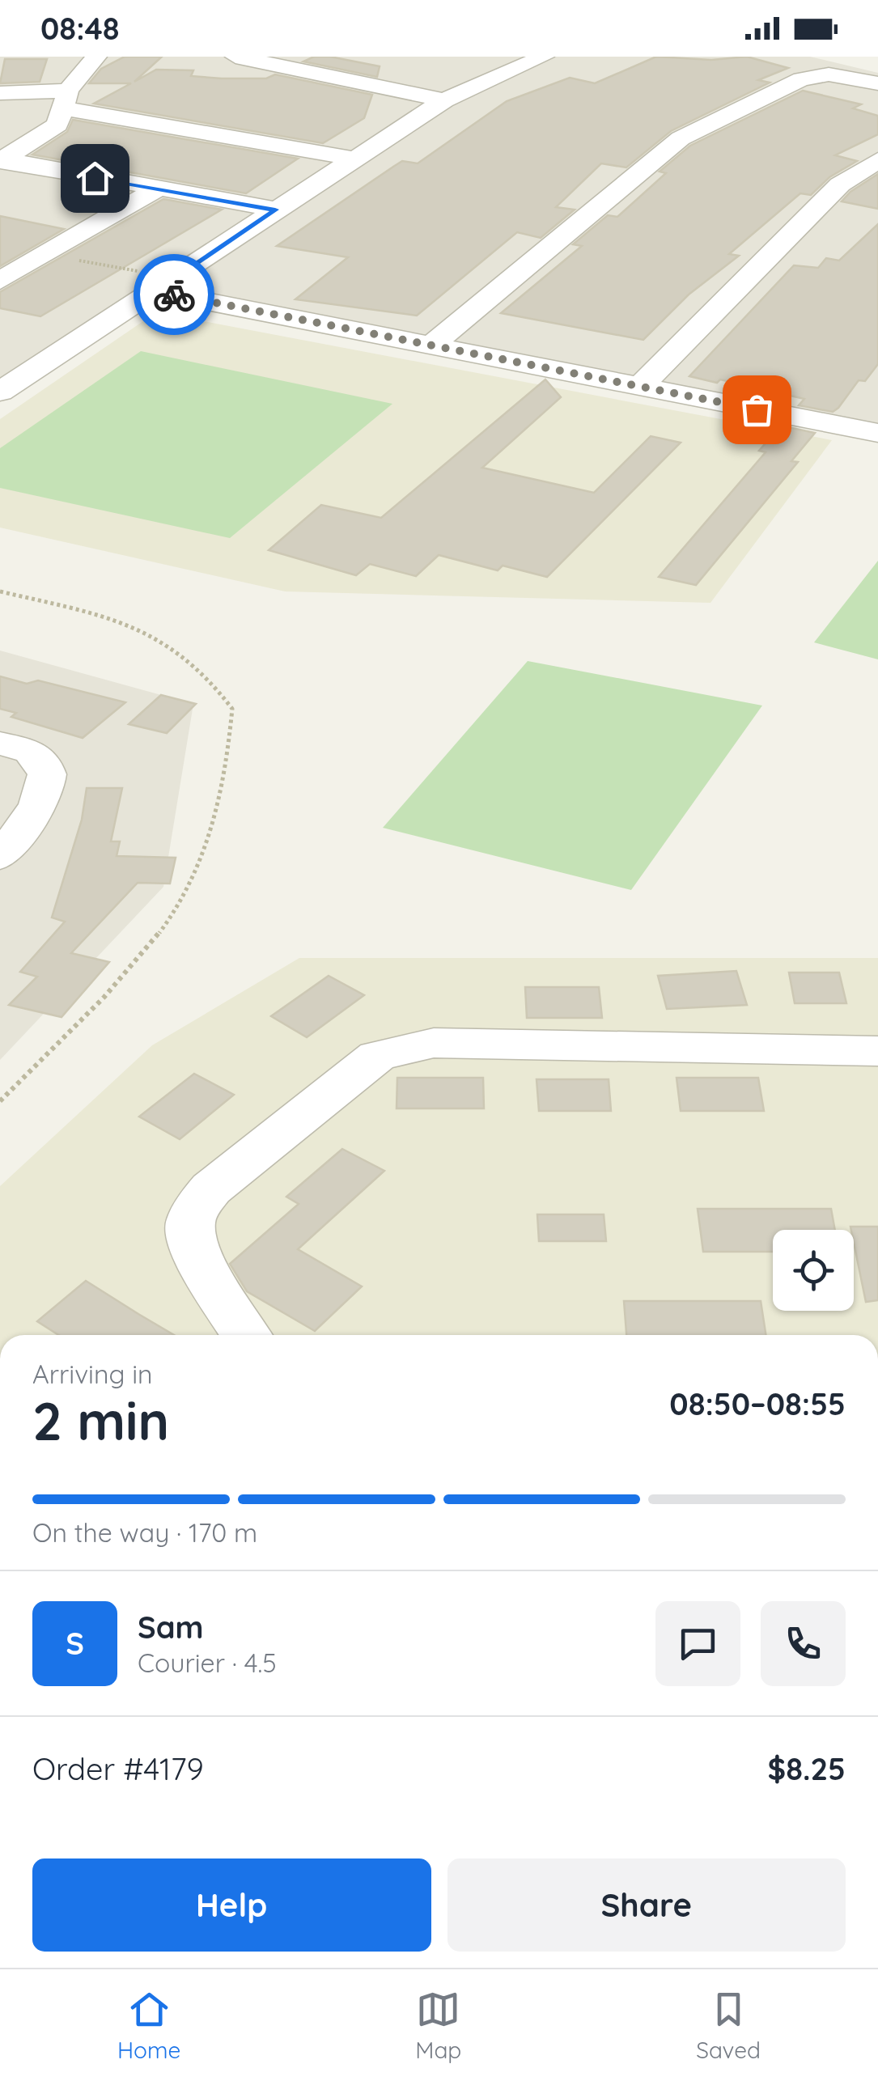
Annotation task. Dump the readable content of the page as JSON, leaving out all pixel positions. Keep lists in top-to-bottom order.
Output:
{
  "page": {
    "status": "08:48",
    "heading": ["2 min", "Arriving in", "08:50–08:55"],
    "panel": [
      "Sam",
      "Courier · 4.5",
      "Order #4179",
      "$8.25"
    ],
    "bar": "On the way · 170 m",
    "round": "S",
    "buttons": ["Help", "Share"],
    "tabs": ["Home", "Map", "Saved"]
  }
}
